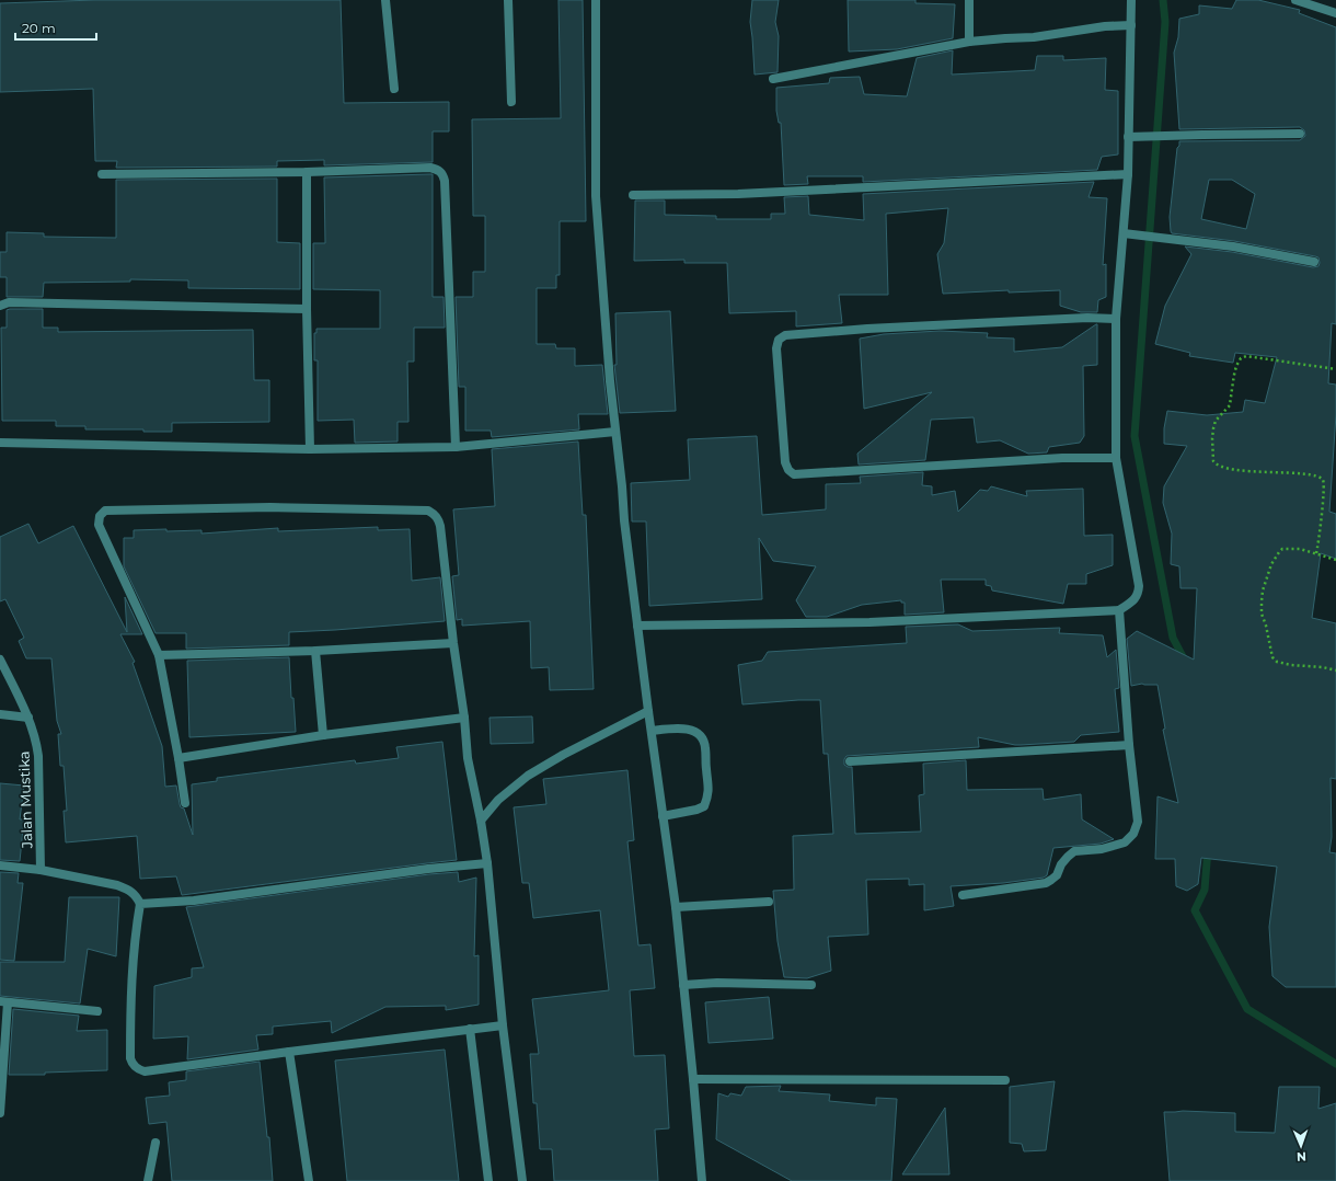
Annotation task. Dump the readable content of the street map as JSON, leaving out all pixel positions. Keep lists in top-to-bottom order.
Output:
{
  "streets": {
    "street": ["Jalan Mustika"]
  },
  "scale_bar": "20 m",
  "north": "bottom"
}
